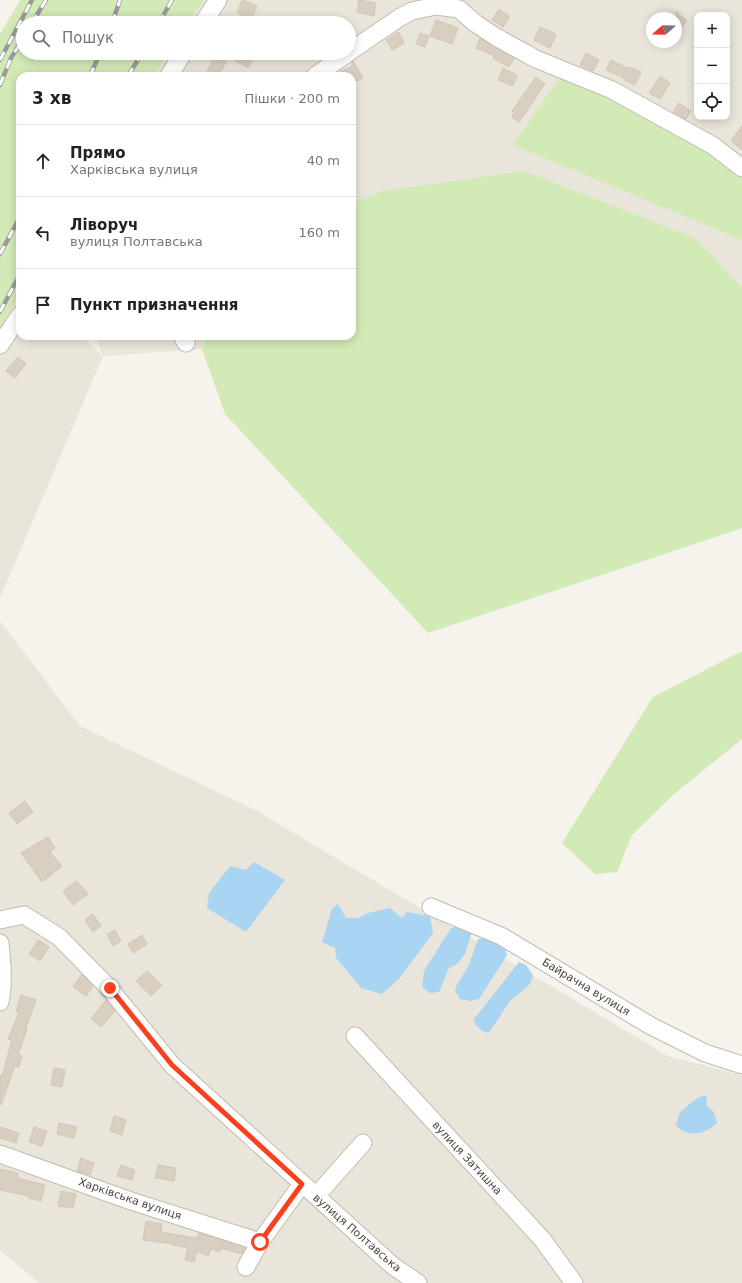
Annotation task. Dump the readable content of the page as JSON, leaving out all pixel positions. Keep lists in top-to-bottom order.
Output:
{
  "streets": {
    "street": [
      "Байрачна вулиця",
      "вулиця Затишна",
      "Харківська вулиця",
      "вулиця Полтавська"
    ]
  },
  "north": "left",
  "page": {
    "map_buttons": ["+", "−"],
    "search": "Пошук",
    "heading": ["3 хв", "Пішки · 200 m"],
    "list": [
      ["Прямо", "Харківська вулиця", "40 m"],
      ["Ліворуч", "вулиця Полтавська", "160 m"],
      "Пункт призначення"
    ]
  }
}
